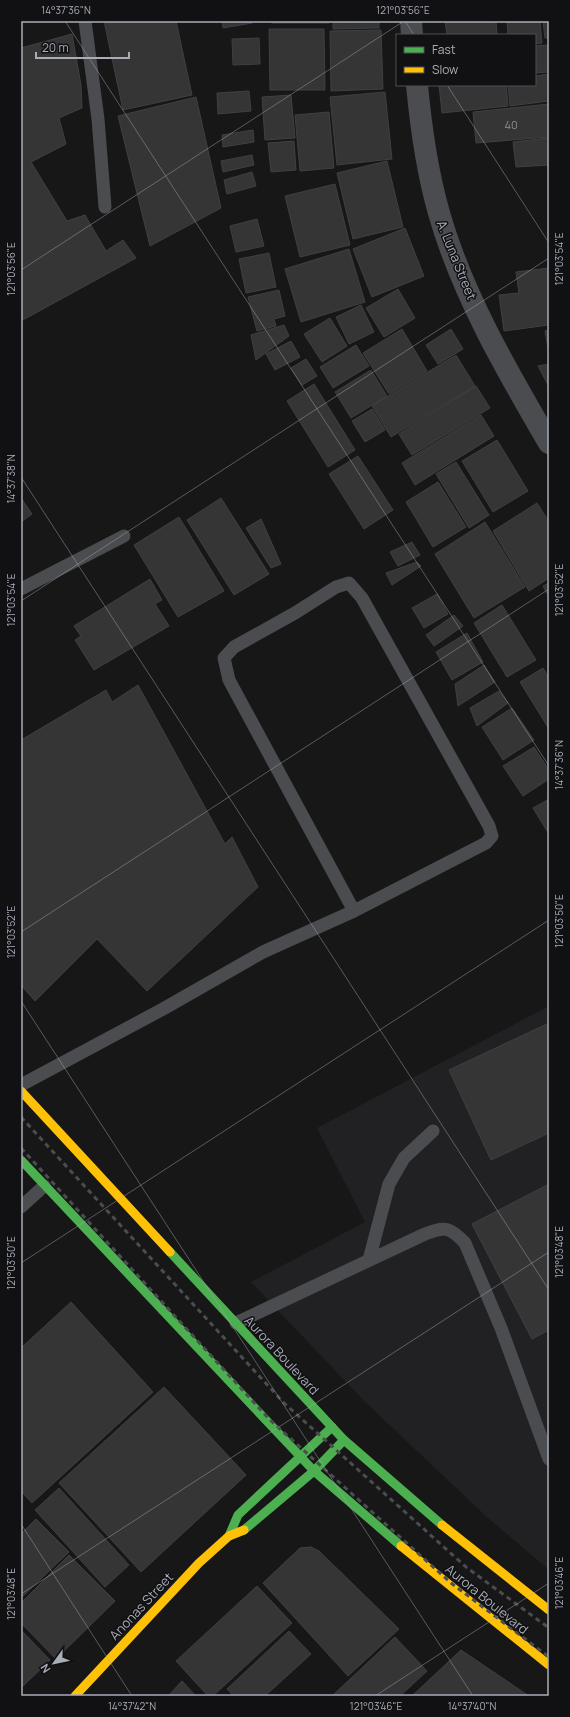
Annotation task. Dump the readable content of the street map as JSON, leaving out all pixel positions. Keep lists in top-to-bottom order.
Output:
{
  "streets": {
    "main road": ["Aurora Boulevard", "Anonas Street"],
    "street": ["A. Luna Street"]
  },
  "crossings": [
    ["Aurora Boulevard", "Anonas Street"]
  ],
  "house_numbers": ["40"],
  "legend": ["Fast", "Slow"],
  "scale_bar": "20 m",
  "north": "bottom left",
  "coordinates": [
    "14°37'36\"N",
    "121°03'56\"E",
    "121°03'54\"E",
    "14°37'38\"N",
    "121°03'52\"E",
    "121°03'50\"E",
    "121°03'48\"E",
    "121°03'46\"E",
    "14°37'42\"N",
    "14°37'40\"N"
  ]
}
